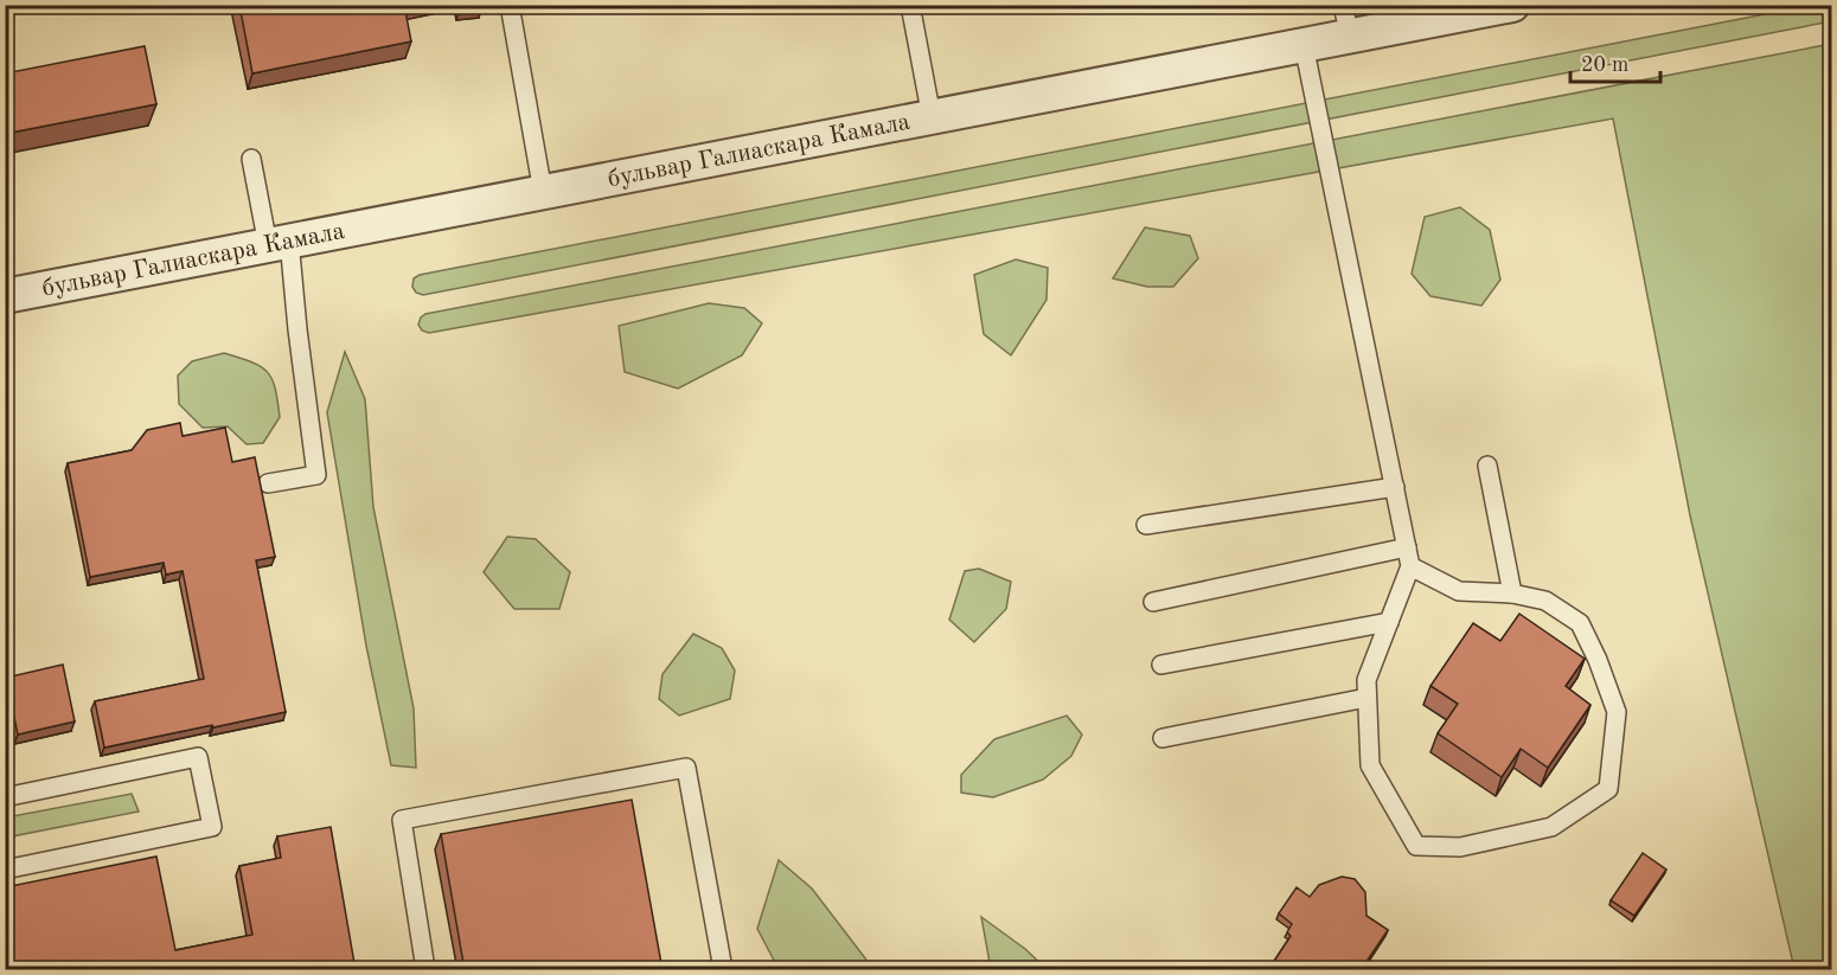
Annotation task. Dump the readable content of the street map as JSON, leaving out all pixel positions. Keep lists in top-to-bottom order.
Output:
{
  "streets": {
    "street": ["бульвар Галиаскара Камала"]
  },
  "scale_bar": "20 m"
}
